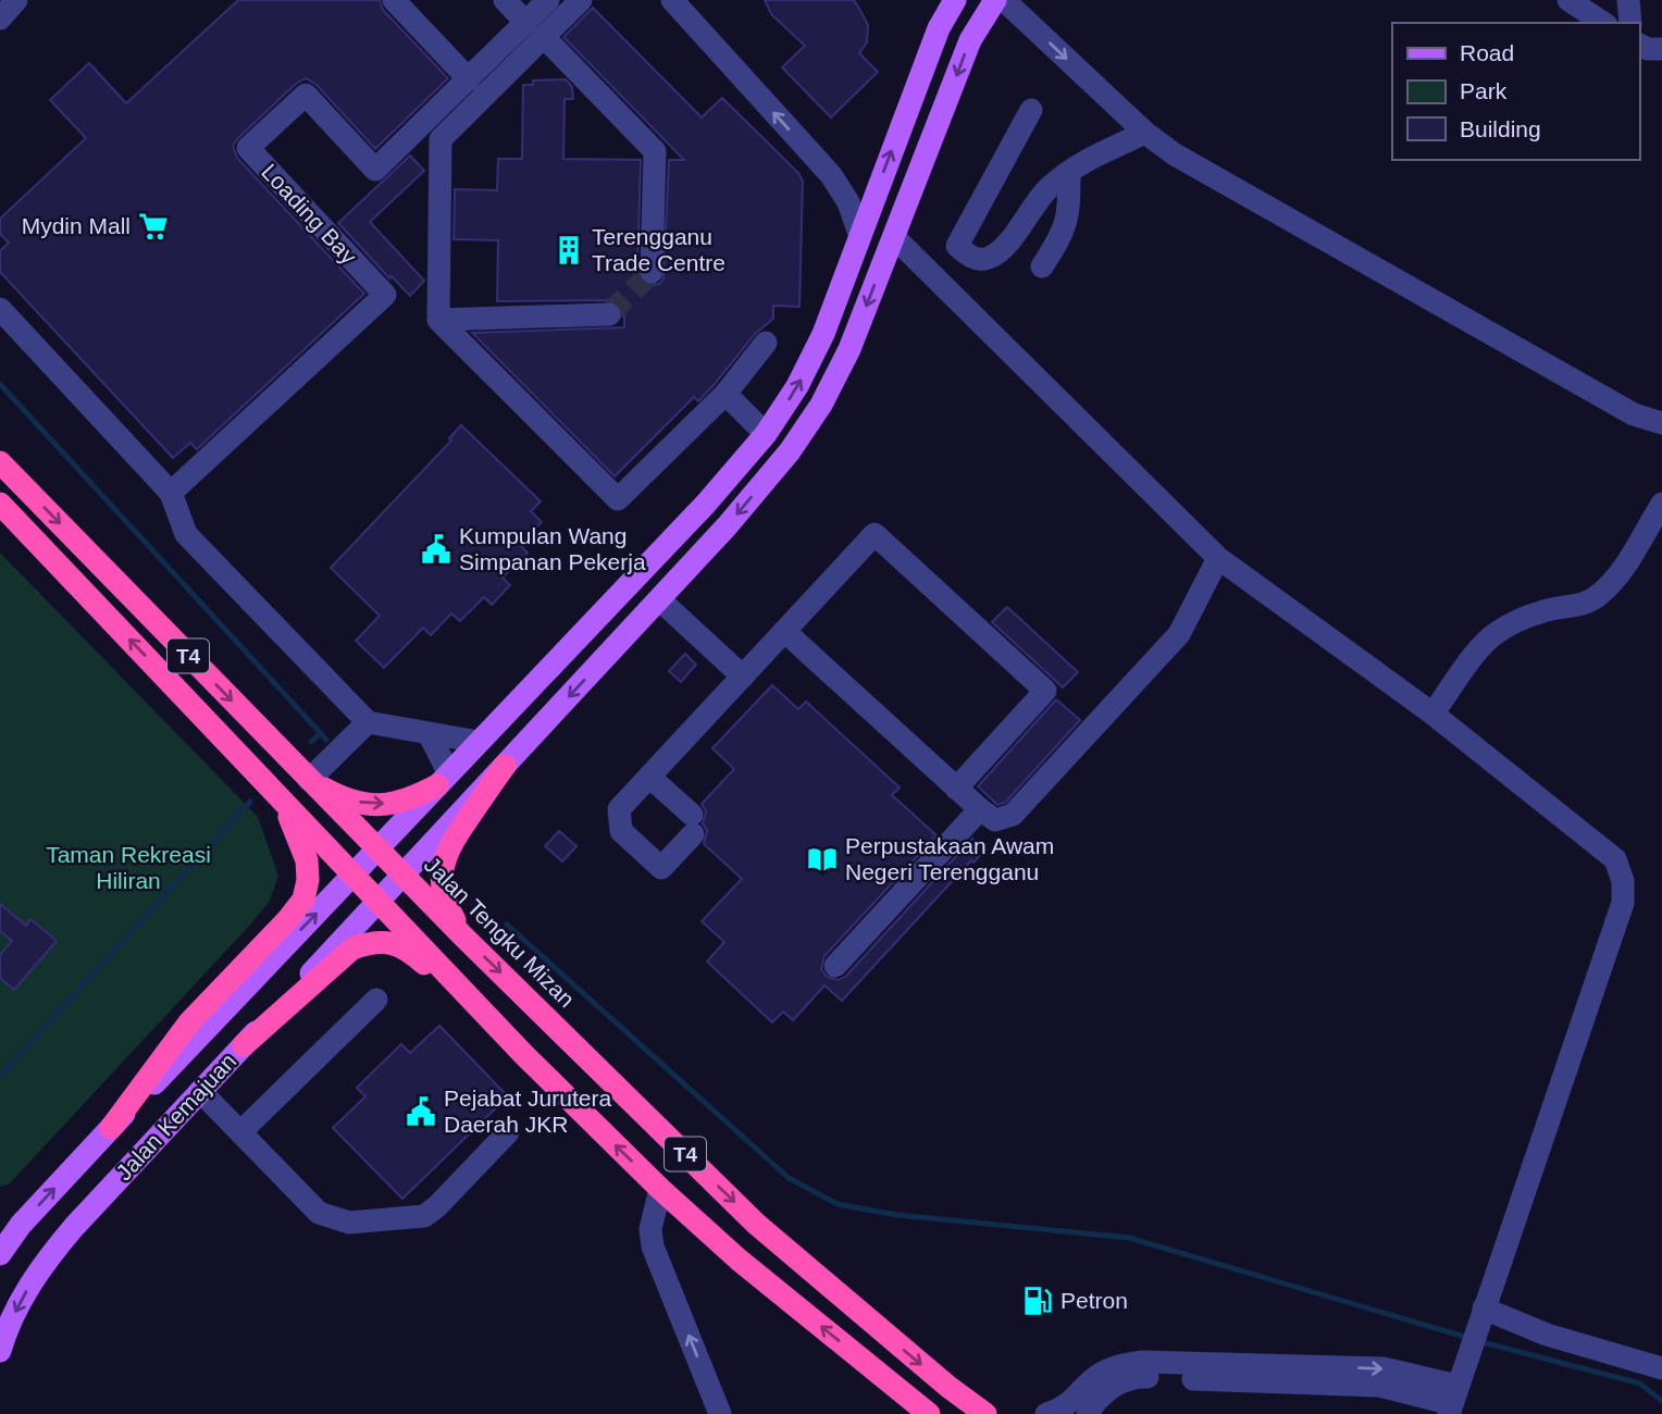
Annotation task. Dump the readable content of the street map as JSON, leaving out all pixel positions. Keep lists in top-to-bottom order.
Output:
{
  "streets": {
    "highway": ["T4", "Jalan Tengku Mizan"],
    "main road": ["Jalan Kemajuan"],
    "street": ["Loading Bay"]
  },
  "crossings": [
    ["T4", "Jalan Kemajuan"],
    ["Jalan Tengku Mizan", "Jalan Kemajuan"]
  ],
  "parks": ["Taman Rekreasi Hiliran"],
  "places": {
    "supermarket": ["Mydin Mall"],
    "building": ["Terengganu Trade Centre"],
    "public building": ["Kumpulan Wang Simpanan Pekerja", "Pejabat Jurutera Daerah JKR"],
    "library": ["Perpustakaan Awam Negeri Terengganu"],
    "fuel station": ["Petron"]
  },
  "legend": ["Road", "Park", "Building"]
}
